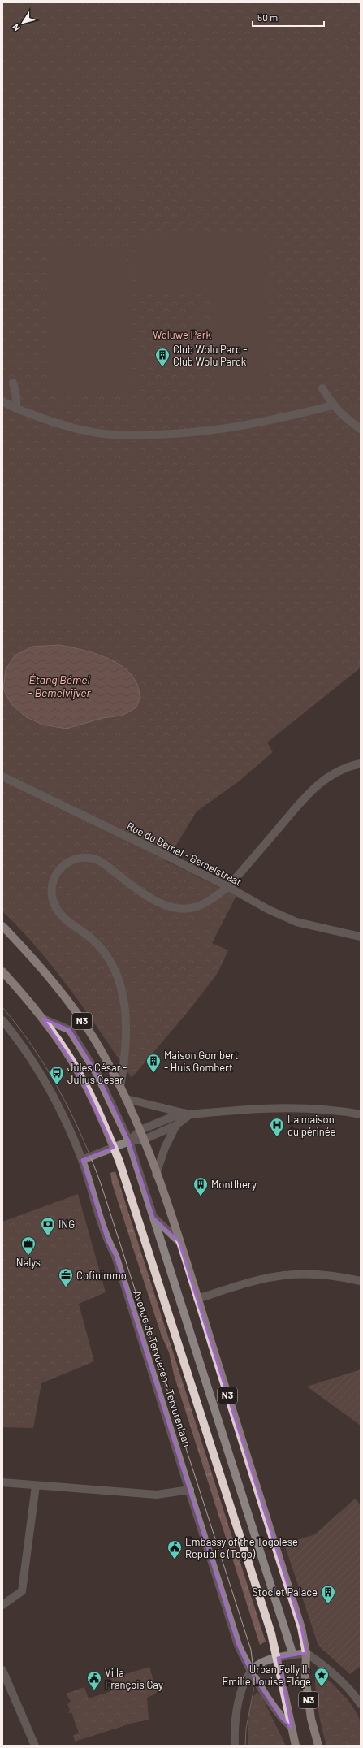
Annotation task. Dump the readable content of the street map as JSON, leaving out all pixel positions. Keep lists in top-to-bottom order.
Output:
{
  "streets": {
    "main road": ["N3", "Avenue de Tervueren - Tervurenlaan"],
    "street": ["Rue du Bemel - Bemelstraat"]
  },
  "water": ["Étang Bémel - Bemelvijver"],
  "parks": ["Woluwe Park"],
  "places": {
    "building": [
      "Club Wolu Parc - Club Wolu Parck",
      "Maison Gombert - Huis Gombert",
      "Montlhery",
      "Stoclet Palace"
    ],
    "bus stop": ["Jules César - Julius Cesar"],
    "hospital": ["La maison du périnée"],
    "bank": ["ING"],
    "office": ["Nalys", "Cofinimmo"],
    "public building": ["Embassy of the Togolese Republic (Togo)", "Villa François Gay"],
    "place": ["Urban Folly II: Emilie Louise Flöge"]
  },
  "scale_bar": "50 m",
  "north": "bottom left"
}
